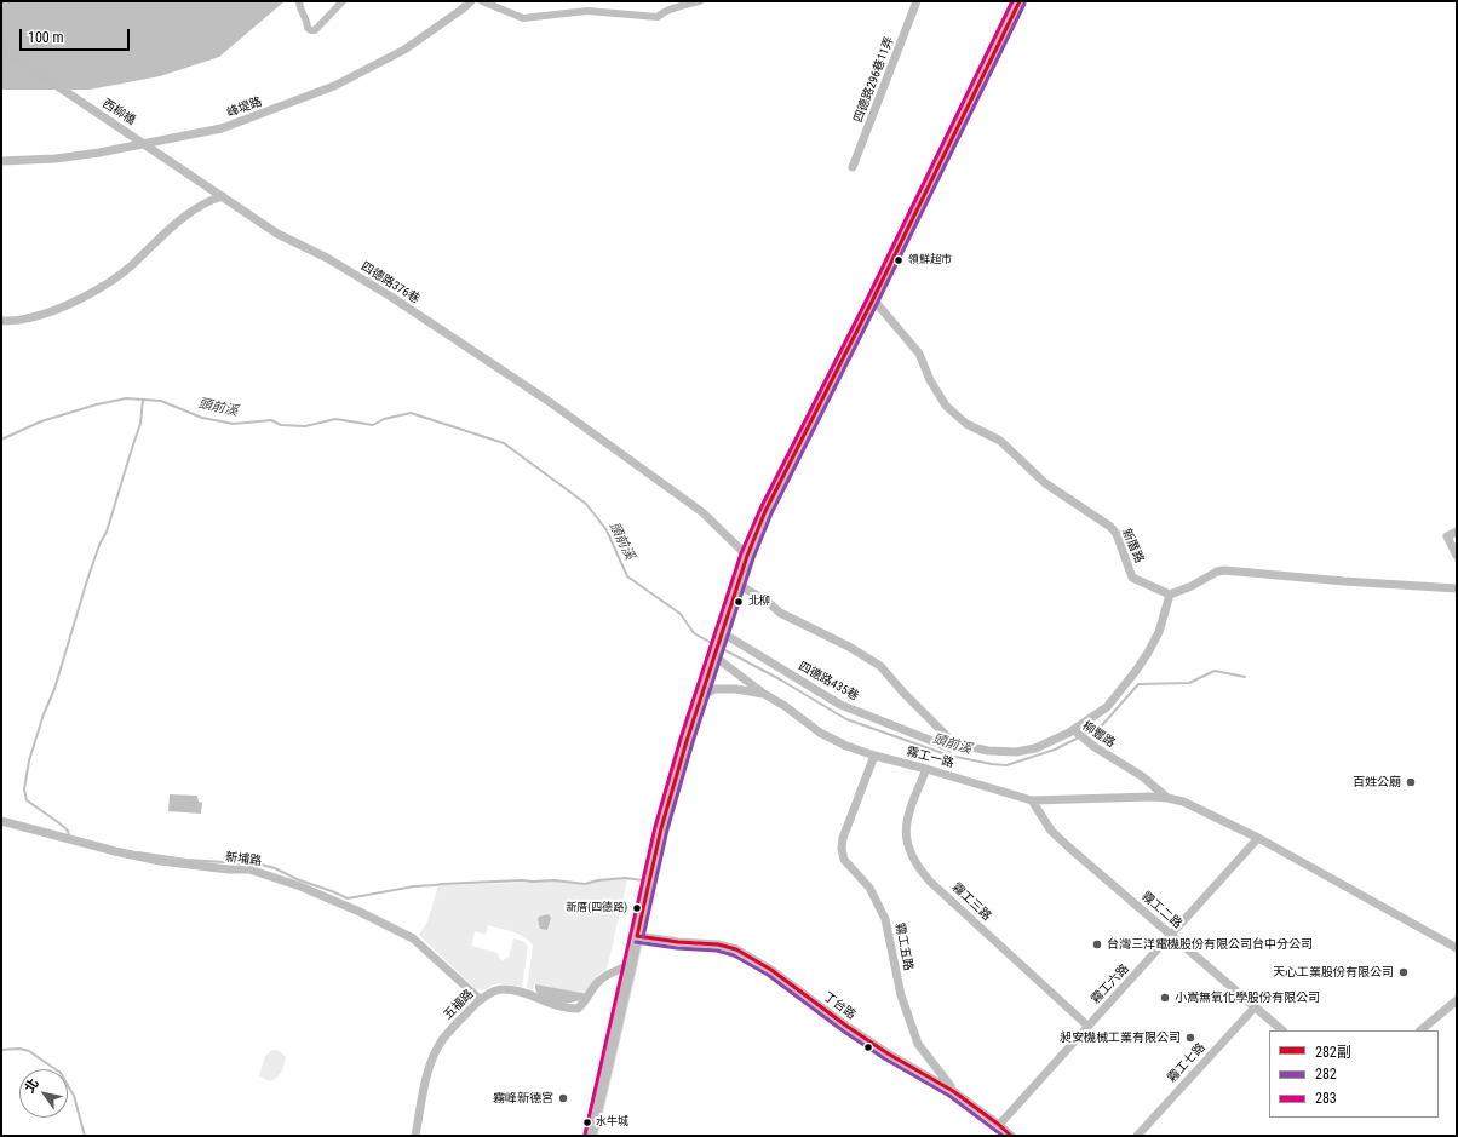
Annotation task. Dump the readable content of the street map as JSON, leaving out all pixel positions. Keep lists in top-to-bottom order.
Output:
{
  "streets": {
    "street": [
      "四德路296巷11弄",
      "峰堤路",
      "西柳橋",
      "四德路376巷",
      "新厝路",
      "四德路435巷",
      "柳豐路",
      "霧工一路",
      "新埔路",
      "霧工三路",
      "霧工二路",
      "霧工五路",
      "霧工六路",
      "五福路",
      "丁台路",
      "霧工七路"
    ]
  },
  "crossings": [
    ["峰堤路", "西柳橋"],
    ["西柳橋", "四德路376巷"],
    ["四德路435巷", "柳豐路"],
    ["柳豐路", "霧工一路"],
    ["柳豐路", "霧工六路"],
    ["霧工一路", "霧工三路"],
    ["霧工一路", "霧工二路"],
    ["霧工一路", "霧工五路"],
    ["新埔路", "五福路"],
    ["霧工三路", "霧工六路"],
    ["霧工二路", "霧工六路"],
    ["霧工二路", "霧工七路"],
    ["霧工五路", "丁台路"],
    ["霧工六路", "丁台路"]
  ],
  "water": ["頭前溪"],
  "places": [
    "領鮮超市",
    "北柳",
    "百姓公廟",
    "新厝(四德路)",
    "台灣三洋電機股份有限公司台中分公司",
    "天心工業股份有限公司",
    "小嵩無氧化學股份有限公司",
    "昶安機械工業有限公司",
    "霧峰新德宮",
    "水牛城"
  ],
  "lines": ["transit line 282副", "transit line 283", "transit line 282"],
  "legend": ["282副", "282", "283"],
  "scale_bar": "100 m",
  "north": "top left"
}
